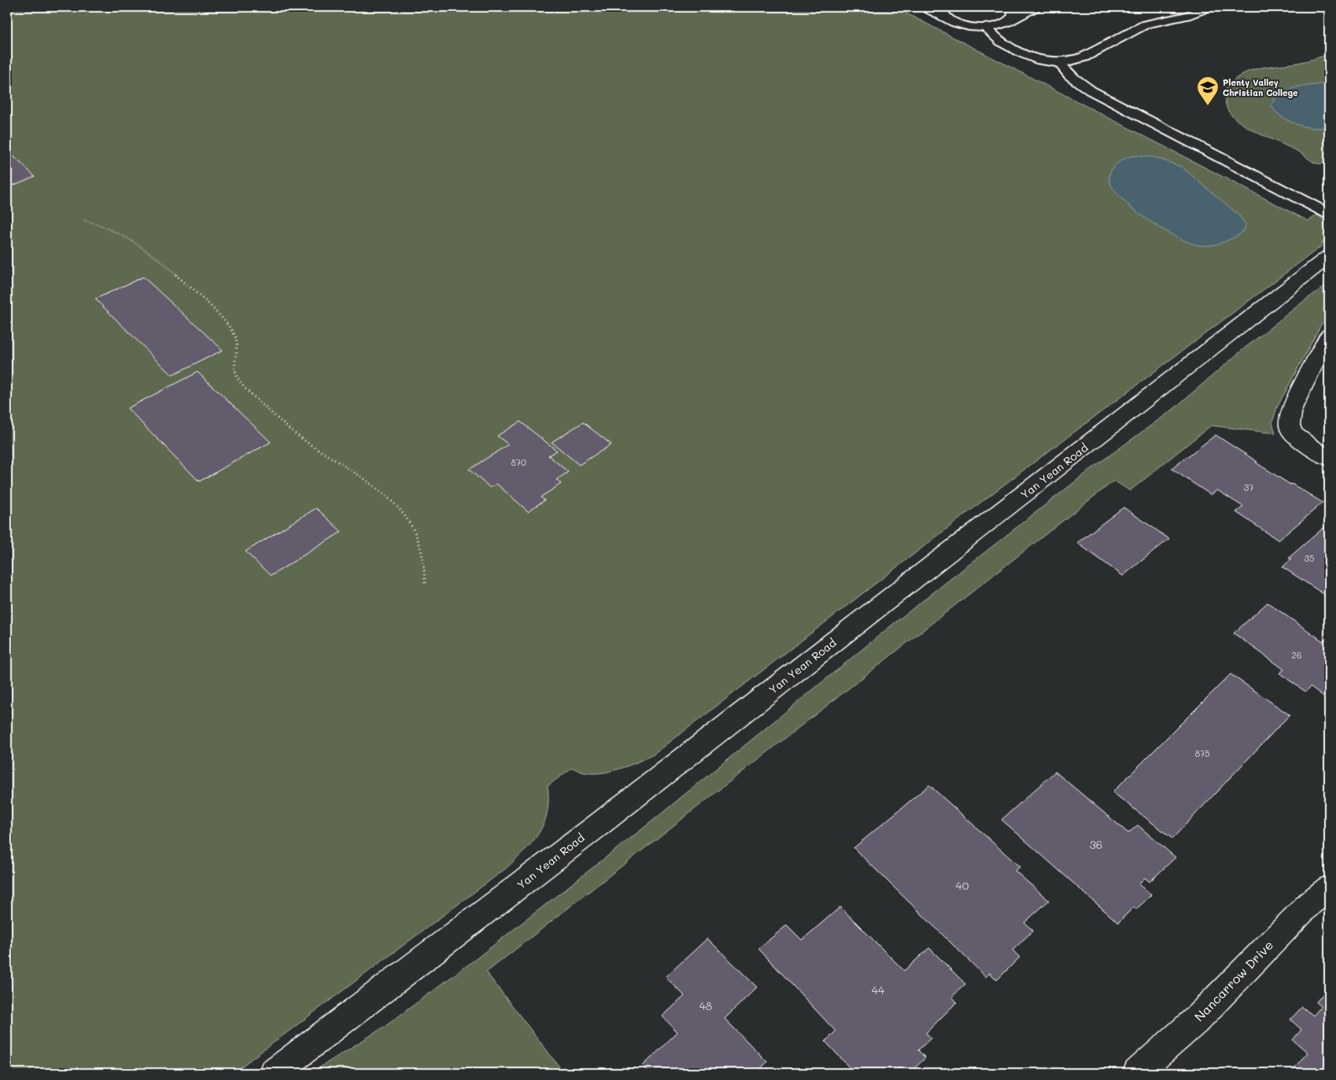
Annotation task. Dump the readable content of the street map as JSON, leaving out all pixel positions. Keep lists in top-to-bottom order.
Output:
{
  "streets": {
    "main road": ["Yan Yean Road", "Nancarrow Drive"]
  },
  "places": {
    "school or university": ["Plenty Valley Christian College"]
  },
  "house_numbers": [
    "870",
    "37",
    "35",
    "26",
    "875",
    "36",
    "40",
    "44",
    "48"
  ]
}
